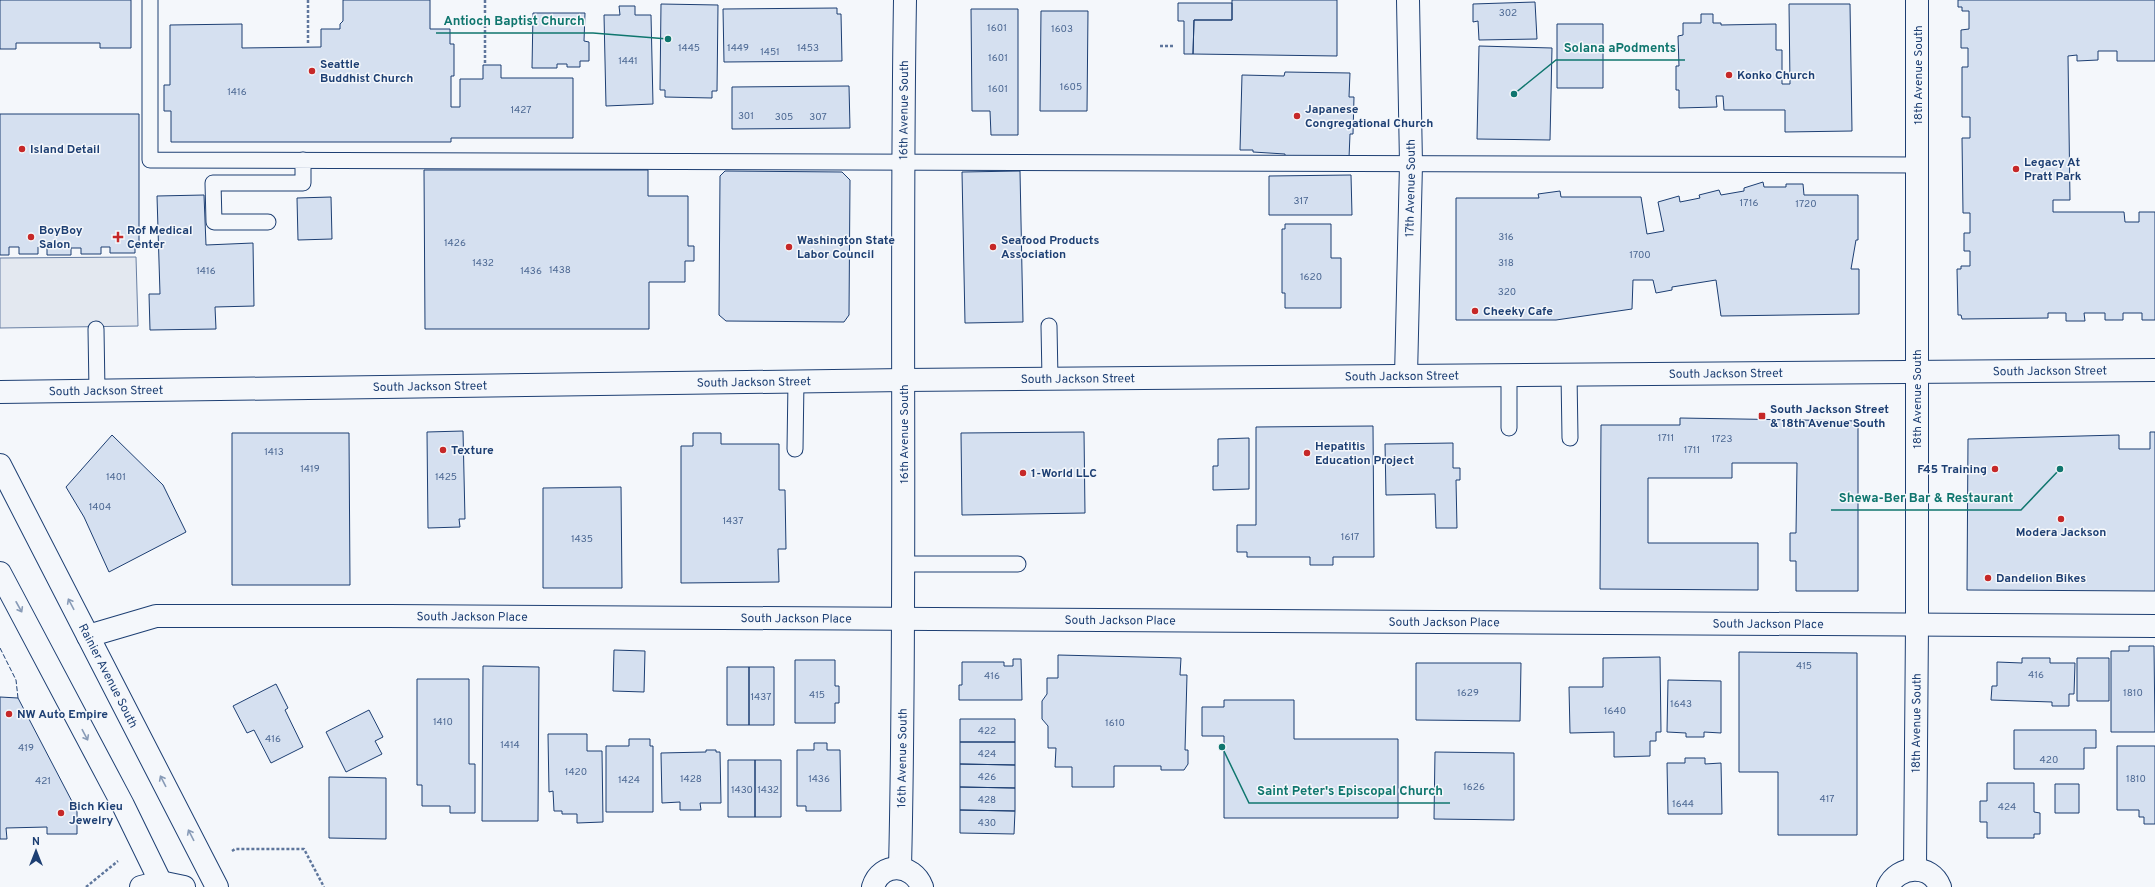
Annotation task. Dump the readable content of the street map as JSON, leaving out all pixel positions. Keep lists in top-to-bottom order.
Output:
{
  "streets": {
    "street": [
      "18th Avenue South",
      "16th Avenue South",
      "17th Avenue South",
      "South Jackson Street",
      "South Jackson Place",
      "Rainier Avenue South"
    ]
  },
  "crossings": [
    ["18th Avenue South", "South Jackson Street"],
    ["18th Avenue South", "South Jackson Place"],
    ["16th Avenue South", "South Jackson Street"],
    ["16th Avenue South", "South Jackson Place"],
    ["17th Avenue South", "South Jackson Street"],
    ["South Jackson Place", "Rainier Avenue South"]
  ],
  "places": {
    "other": [
      "Antioch Baptist Church",
      "Seattle Buddhist Church",
      "Konko Church",
      "Solana aPodments",
      "Japanese Congregational Church",
      "Island Detail",
      "Legacy At Pratt Park",
      "BoyBoy Salon",
      "Washington State Labor Council",
      "Seafood Products Association",
      "Cheeky Cafe",
      "Texture",
      "Hepatitis Education Project",
      "F45 Training",
      "Shewa-Ber Bar & Restaurant",
      "1-World LLC",
      "Modera Jackson",
      "Dandelion Bikes",
      "NW Auto Empire",
      "Saint Peter's Episcopal Church",
      "Bich Kieu Jewelry"
    ],
    "health": ["Rof Medical Center"],
    "transit": ["South Jackson Street & 18th Avenue South"]
  },
  "house_numbers": [
    "302",
    "1601",
    "1603",
    "1445",
    "1449",
    "1453",
    "1451",
    "1601",
    "1441",
    "1605",
    "1601",
    "1416",
    "1427",
    "301",
    "305",
    "307",
    "317",
    "1716",
    "1720",
    "316",
    "1426",
    "1700",
    "1432",
    "318",
    "1438",
    "1416",
    "1436",
    "1620",
    "320",
    "1711",
    "1723",
    "1711",
    "1413",
    "1419",
    "1401",
    "1425",
    "1404",
    "1437",
    "1617",
    "1435",
    "415",
    "416",
    "416",
    "1629",
    "1810",
    "415",
    "1437",
    "1643",
    "1640",
    "1410",
    "1610",
    "422",
    "416",
    "1414",
    "419",
    "424",
    "420",
    "1420",
    "426",
    "1428",
    "1436",
    "1810",
    "1424",
    "421",
    "1626",
    "1430",
    "1432",
    "417",
    "428",
    "1644",
    "424",
    "430"
  ],
  "north": "top"
}
